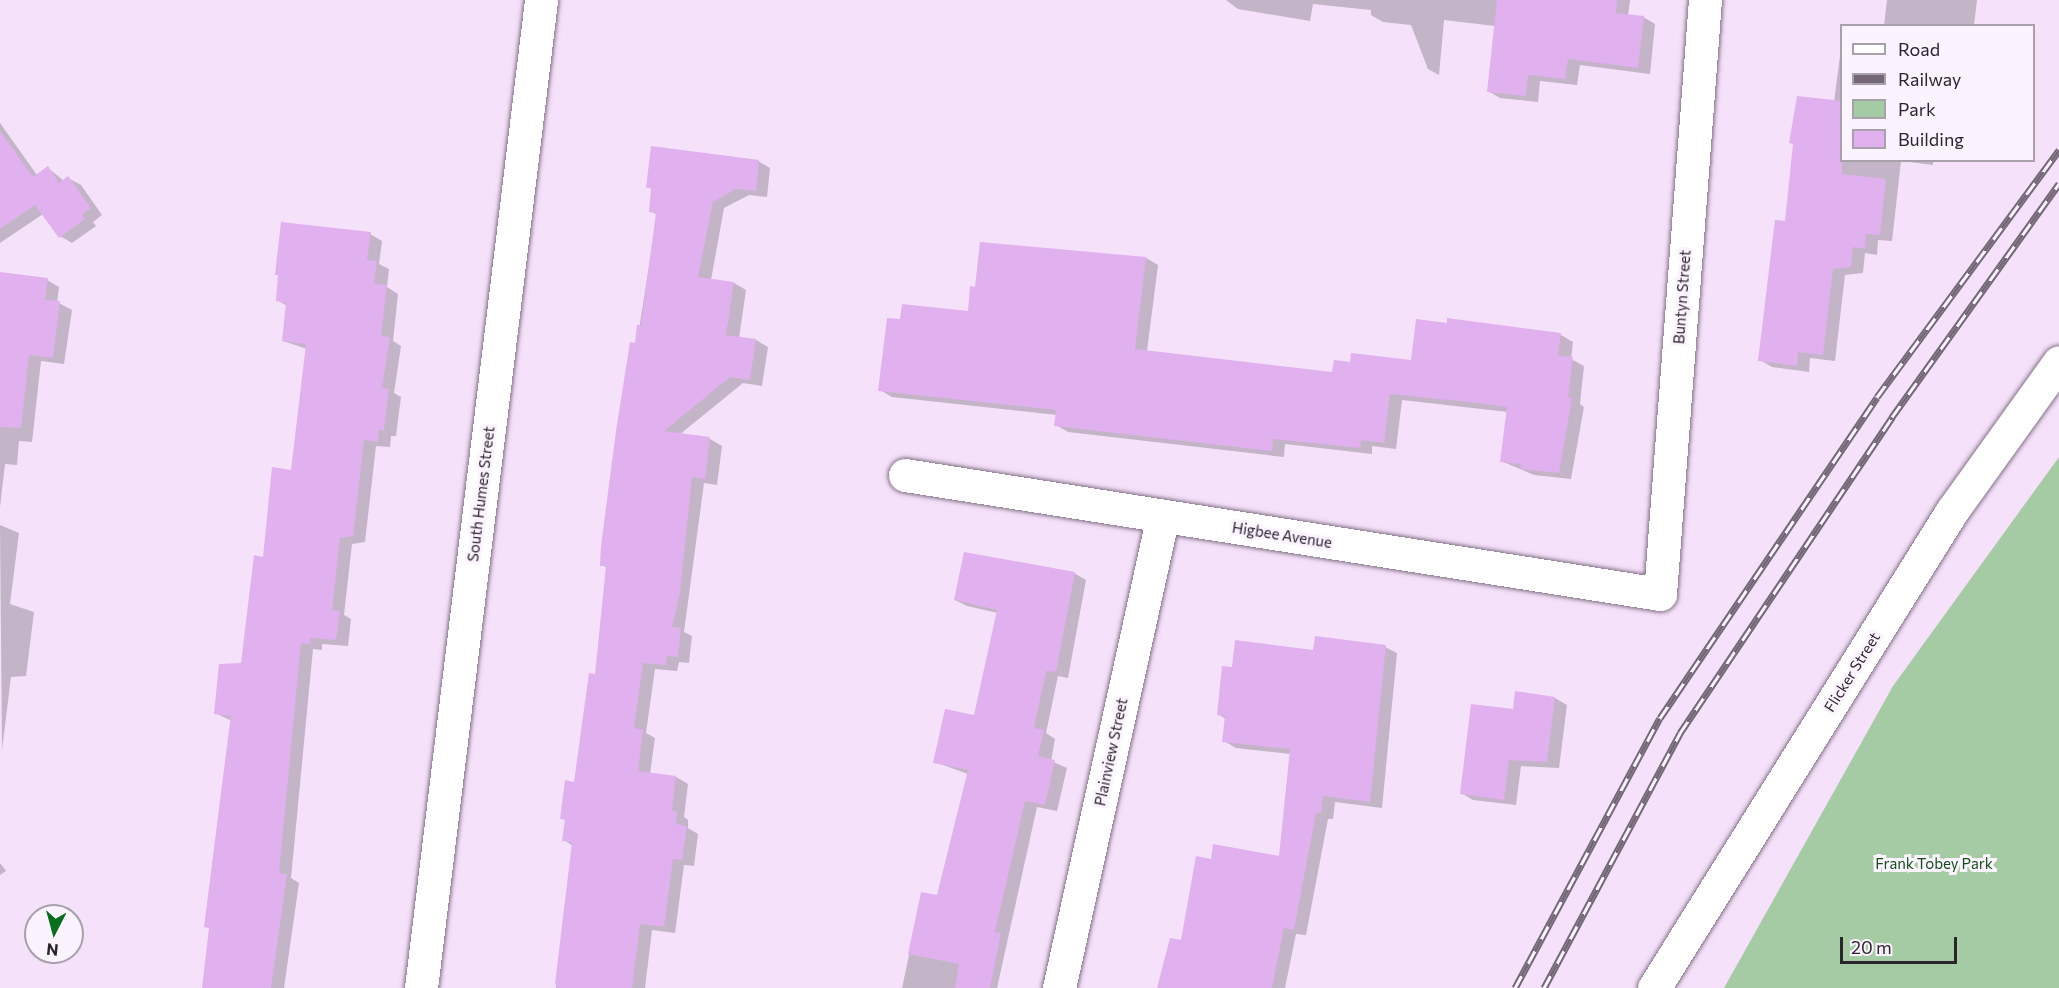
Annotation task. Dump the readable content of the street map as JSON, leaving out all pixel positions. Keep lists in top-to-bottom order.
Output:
{
  "streets": {
    "street": [
      "Buntyn Street",
      "South Humes Street",
      "Higbee Avenue",
      "Flicker Street",
      "Plainview Street"
    ]
  },
  "crossings": [
    ["Buntyn Street", "Higbee Avenue"],
    ["Higbee Avenue", "Plainview Street"]
  ],
  "parks": ["Frank Tobey Park"],
  "legend": [
    "Road",
    "Railway",
    "Park",
    "Building"
  ],
  "scale_bar": "20 m",
  "north": "bottom"
}
